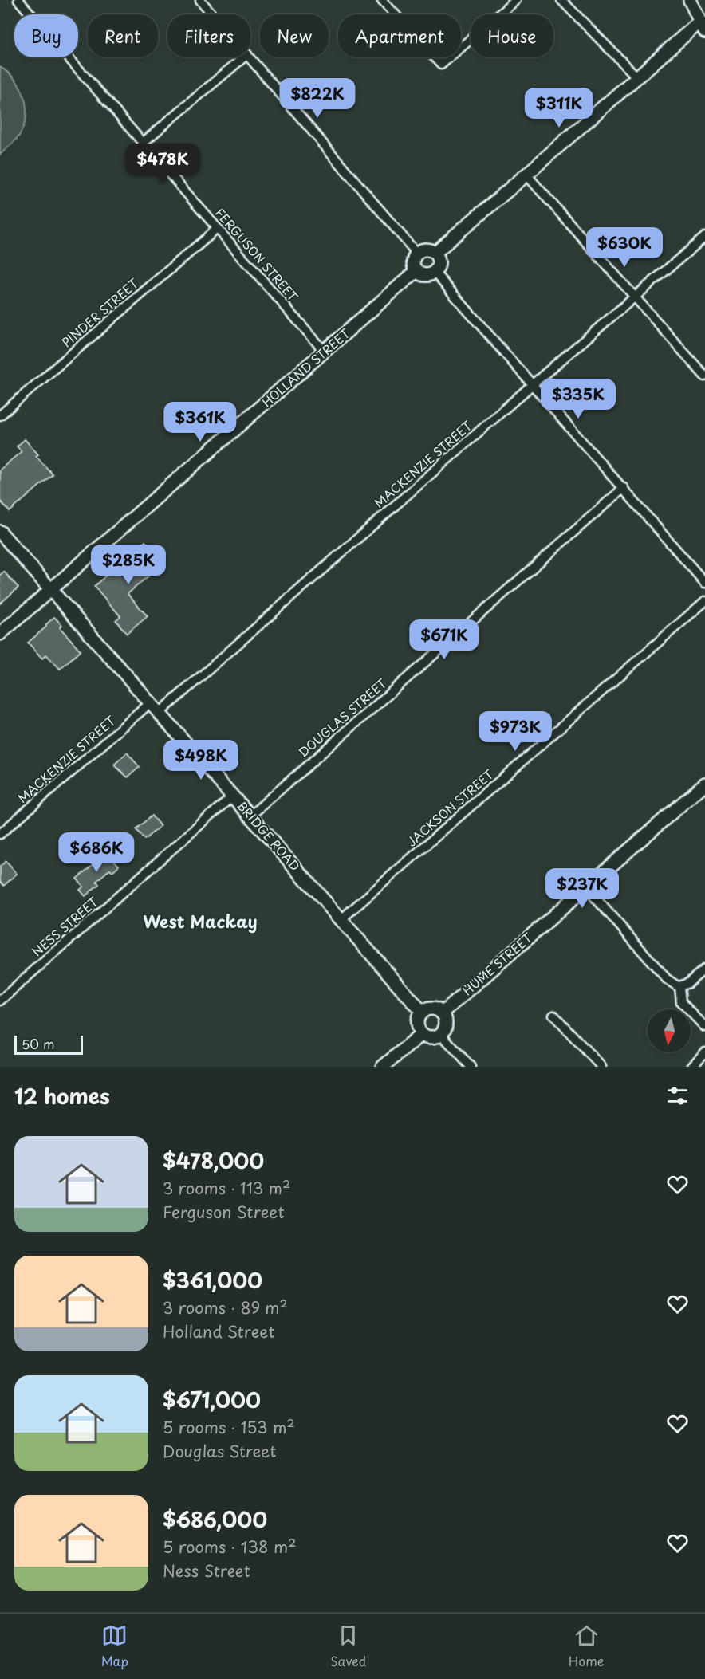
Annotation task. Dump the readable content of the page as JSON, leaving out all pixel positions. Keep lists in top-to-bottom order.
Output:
{
  "streets": {
    "street": [
      "FERGUSON STREET",
      "PINDER STREET",
      "HOLLAND STREET",
      "MACKENZIE STREET",
      "DOUGLAS STREET",
      "JACKSON STREET",
      "BRIDGE ROAD",
      "NESS STREET",
      "HUME STREET"
    ]
  },
  "crossings": [
    ["FERGUSON STREET", "PINDER STREET"],
    ["FERGUSON STREET", "HOLLAND STREET"],
    ["HOLLAND STREET", "BRIDGE ROAD"],
    ["MACKENZIE STREET", "BRIDGE ROAD"],
    ["DOUGLAS STREET", "BRIDGE ROAD"],
    ["JACKSON STREET", "BRIDGE ROAD"],
    ["BRIDGE ROAD", "NESS STREET"],
    ["BRIDGE ROAD", "HUME STREET"]
  ],
  "districts": ["West Mackay"],
  "scale_bar": "50 m",
  "north": "bottom",
  "page": {
    "chip": [
      "Buy",
      "Rent",
      "Filters",
      "New",
      "Apartment",
      "House"
    ],
    "price": [
      "$822K",
      "$311K",
      "$478K",
      "$630K",
      "$335K",
      "$361K",
      "$285K",
      "$671K",
      "$973K",
      "$498K",
      "$686K",
      "$237K"
    ],
    "scale": "50 m",
    "heading": "12 homes",
    "list": [
      {
        "name": "$478,000",
        "note": "3 rooms · 113 m² · Ferguson Street"
      },
      {
        "name": "$361,000",
        "note": "3 rooms · 89 m² · Holland Street"
      },
      {
        "name": "$671,000",
        "note": "5 rooms · 153 m² · Douglas Street"
      },
      {
        "name": "$686,000",
        "note": "5 rooms · 138 m² · Ness Street"
      }
    ],
    "tabs": ["Map", "Saved", "Home"]
  }
}
